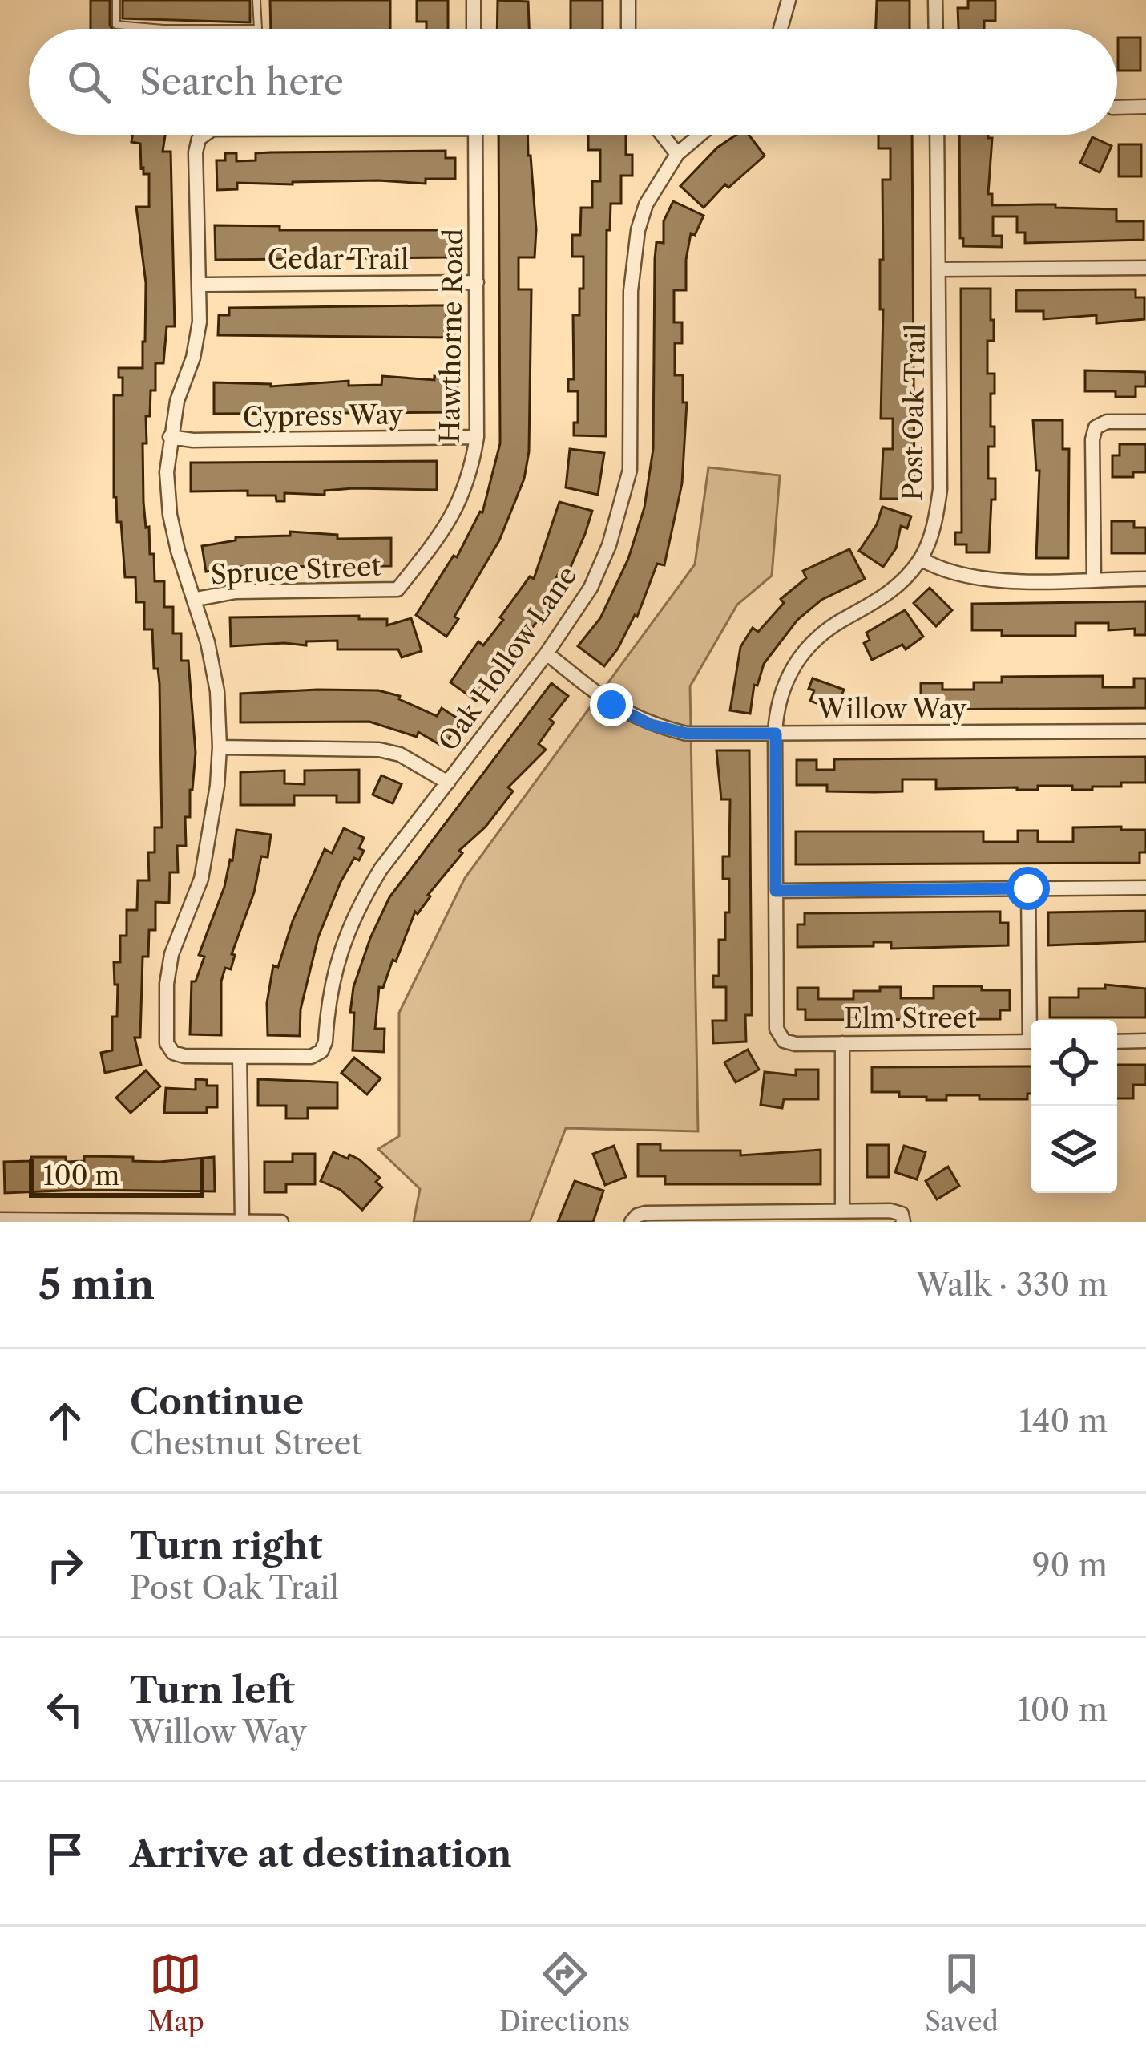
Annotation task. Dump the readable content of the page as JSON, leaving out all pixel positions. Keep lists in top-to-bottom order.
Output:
{
  "streets": {
    "street": [
      "Cedar Trail",
      "Hawthorne Road",
      "Post Oak Trail",
      "Cypress Way",
      "Spruce Street",
      "Oak Hollow Lane",
      "Willow Way",
      "Elm Street"
    ]
  },
  "crossings": [
    ["Cedar Trail", "Hawthorne Road"],
    ["Hawthorne Road", "Cypress Way"],
    ["Hawthorne Road", "Spruce Street"],
    ["Post Oak Trail", "Willow Way"],
    ["Post Oak Trail", "Elm Street"],
    ["Oak Hollow Lane", "Willow Way"]
  ],
  "scale_bar": "100 m",
  "page": {
    "search": "Search here",
    "scale": "100 m",
    "heading": ["5 min", "Walk · 330 m"],
    "list": [
      ["Continue", "Chestnut Street", "140 m"],
      ["Turn right", "Post Oak Trail", "90 m"],
      ["Turn left", "Willow Way", "100 m"],
      "Arrive at destination"
    ],
    "nav": ["Map", "Directions", "Saved"]
  }
}
